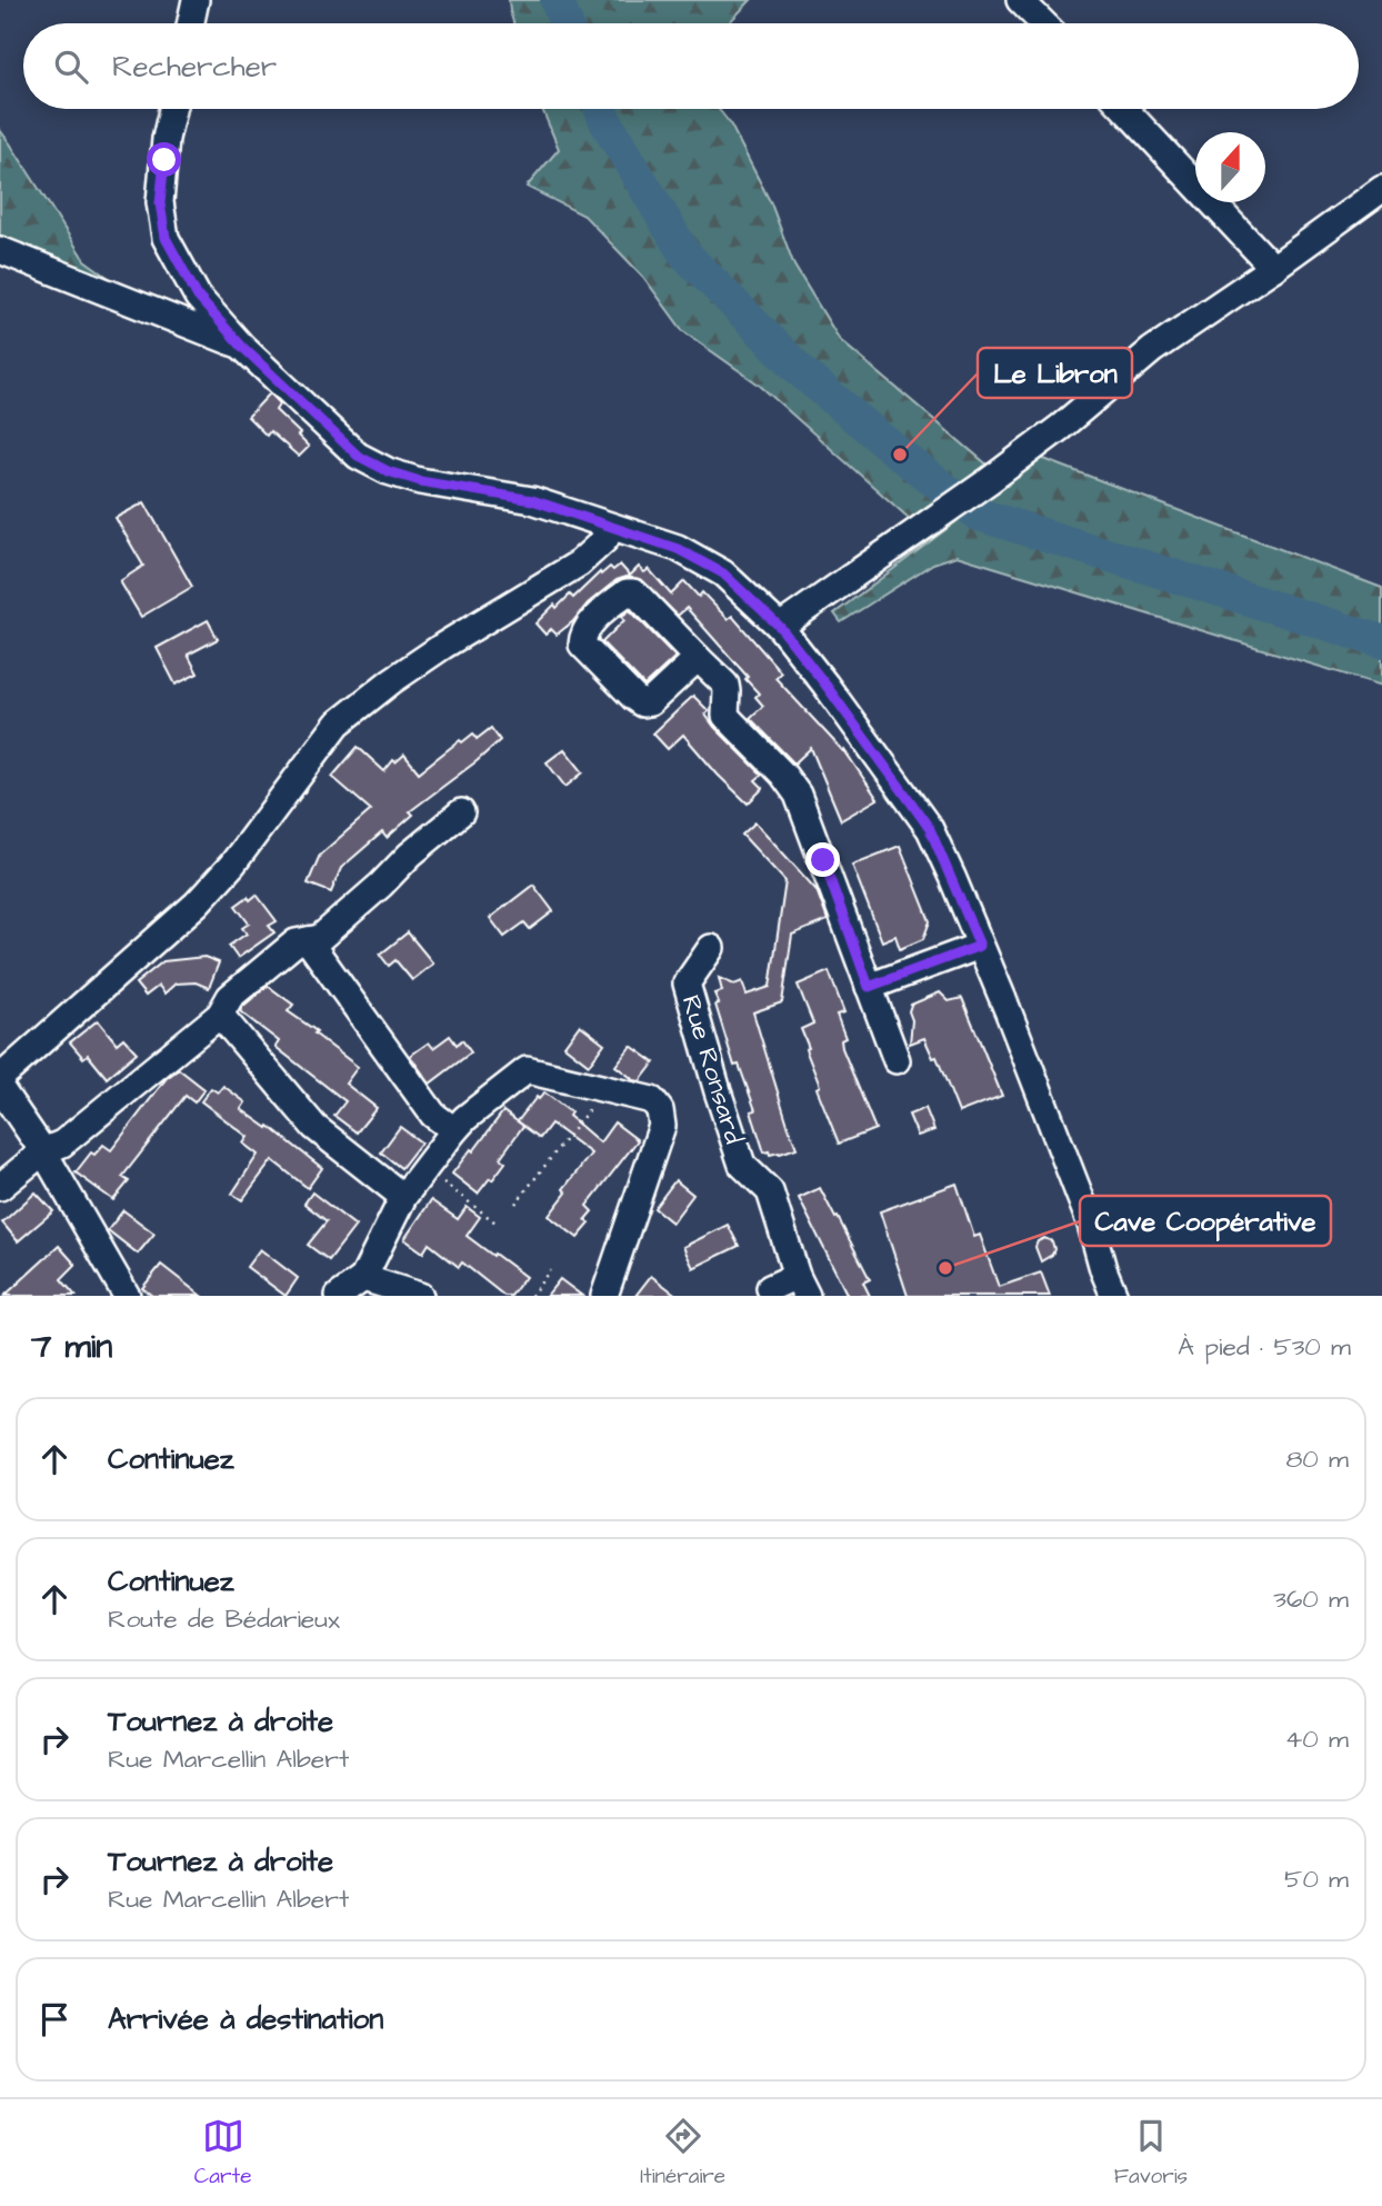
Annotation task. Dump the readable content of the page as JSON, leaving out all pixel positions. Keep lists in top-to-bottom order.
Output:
{
  "streets": {
    "street": ["Rue Ronsard"]
  },
  "places": ["Le Libron", "Cave Coopérative"],
  "north": "top",
  "page": {
    "search": "Rechercher",
    "heading": ["7 min", "À pied · 530 m"],
    "list": [
      ["Continuez", "80 m"],
      ["Continuez", "Route de Bédarieux", "360 m"],
      ["Tournez à droite", "Rue Marcellin Albert", "40 m"],
      ["Tournez à droite", "Rue Marcellin Albert", "50 m"],
      "Arrivée à destination"
    ],
    "nav": ["Carte", "Itinéraire", "Favoris"]
  }
}
